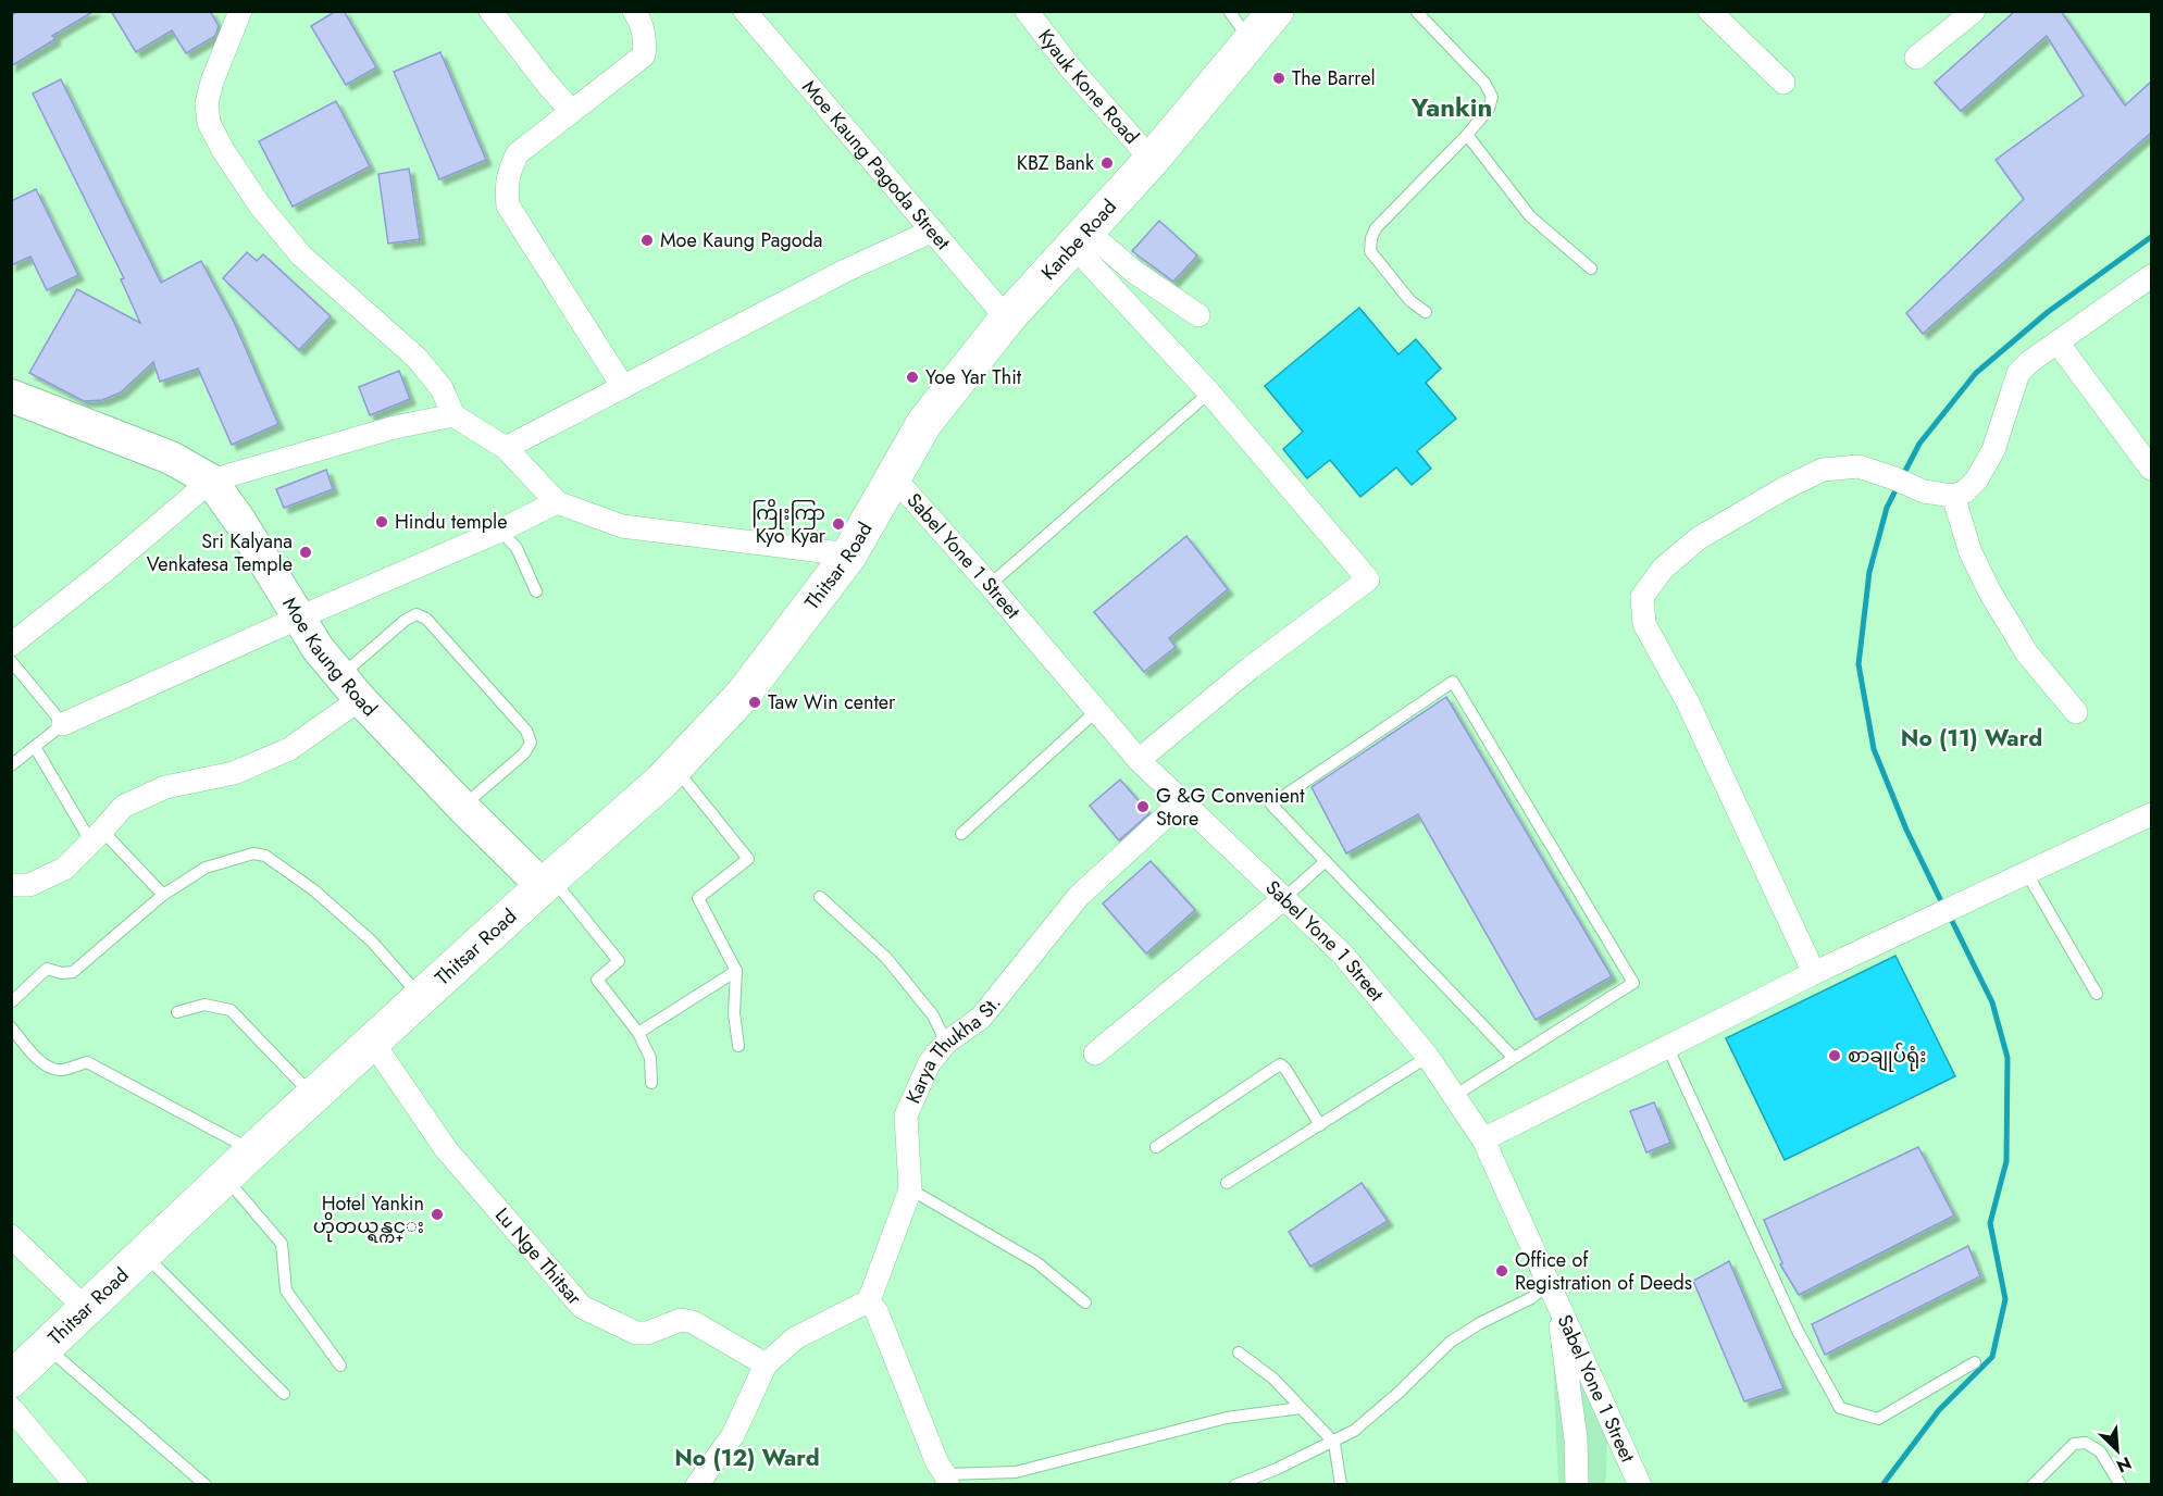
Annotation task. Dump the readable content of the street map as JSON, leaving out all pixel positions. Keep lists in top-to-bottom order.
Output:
{
  "streets": {
    "main road": ["Kanbe Road", "Thitsar Road", "Moe Kaung Road"],
    "street": [
      "Kyauk Kone Road",
      "Moe Kaung Pagoda Street",
      "Sabel Yone 1 Street",
      "Karya Thukha St.",
      "Lu Nge Thitsar"
    ]
  },
  "crossings": [
    ["Kyauk Kone Road", "Kanbe Road"],
    ["Moe Kaung Pagoda Street", "Kanbe Road"],
    ["Kanbe Road", "Sabel Yone 1 Street"],
    ["Kanbe Road", "Thitsar Road"],
    ["Sabel Yone 1 Street", "Thitsar Road"],
    ["Sabel Yone 1 Street", "Karya Thukha St."],
    ["Thitsar Road", "Moe Kaung Road"],
    ["Thitsar Road", "Lu Nge Thitsar"]
  ],
  "districts": ["Yankin", "No (11) Ward", "No (12) Ward"],
  "places": [
    "The Barrel",
    "KBZ Bank",
    "Moe Kaung Pagoda",
    "Yoe Yar Thit",
    "Hindu temple",
    "ကြိုးကြာ Kyo Kyar",
    "Sri Kalyana Venkatesa Temple",
    "Taw Win center",
    "G &G Convenient Store",
    "စာချုပ်ရုံး",
    "Hotel Yankin ဟိုတယ္ရန္ကင္း",
    "Office of Registration of Deeds"
  ],
  "north": "bottom right"
}
